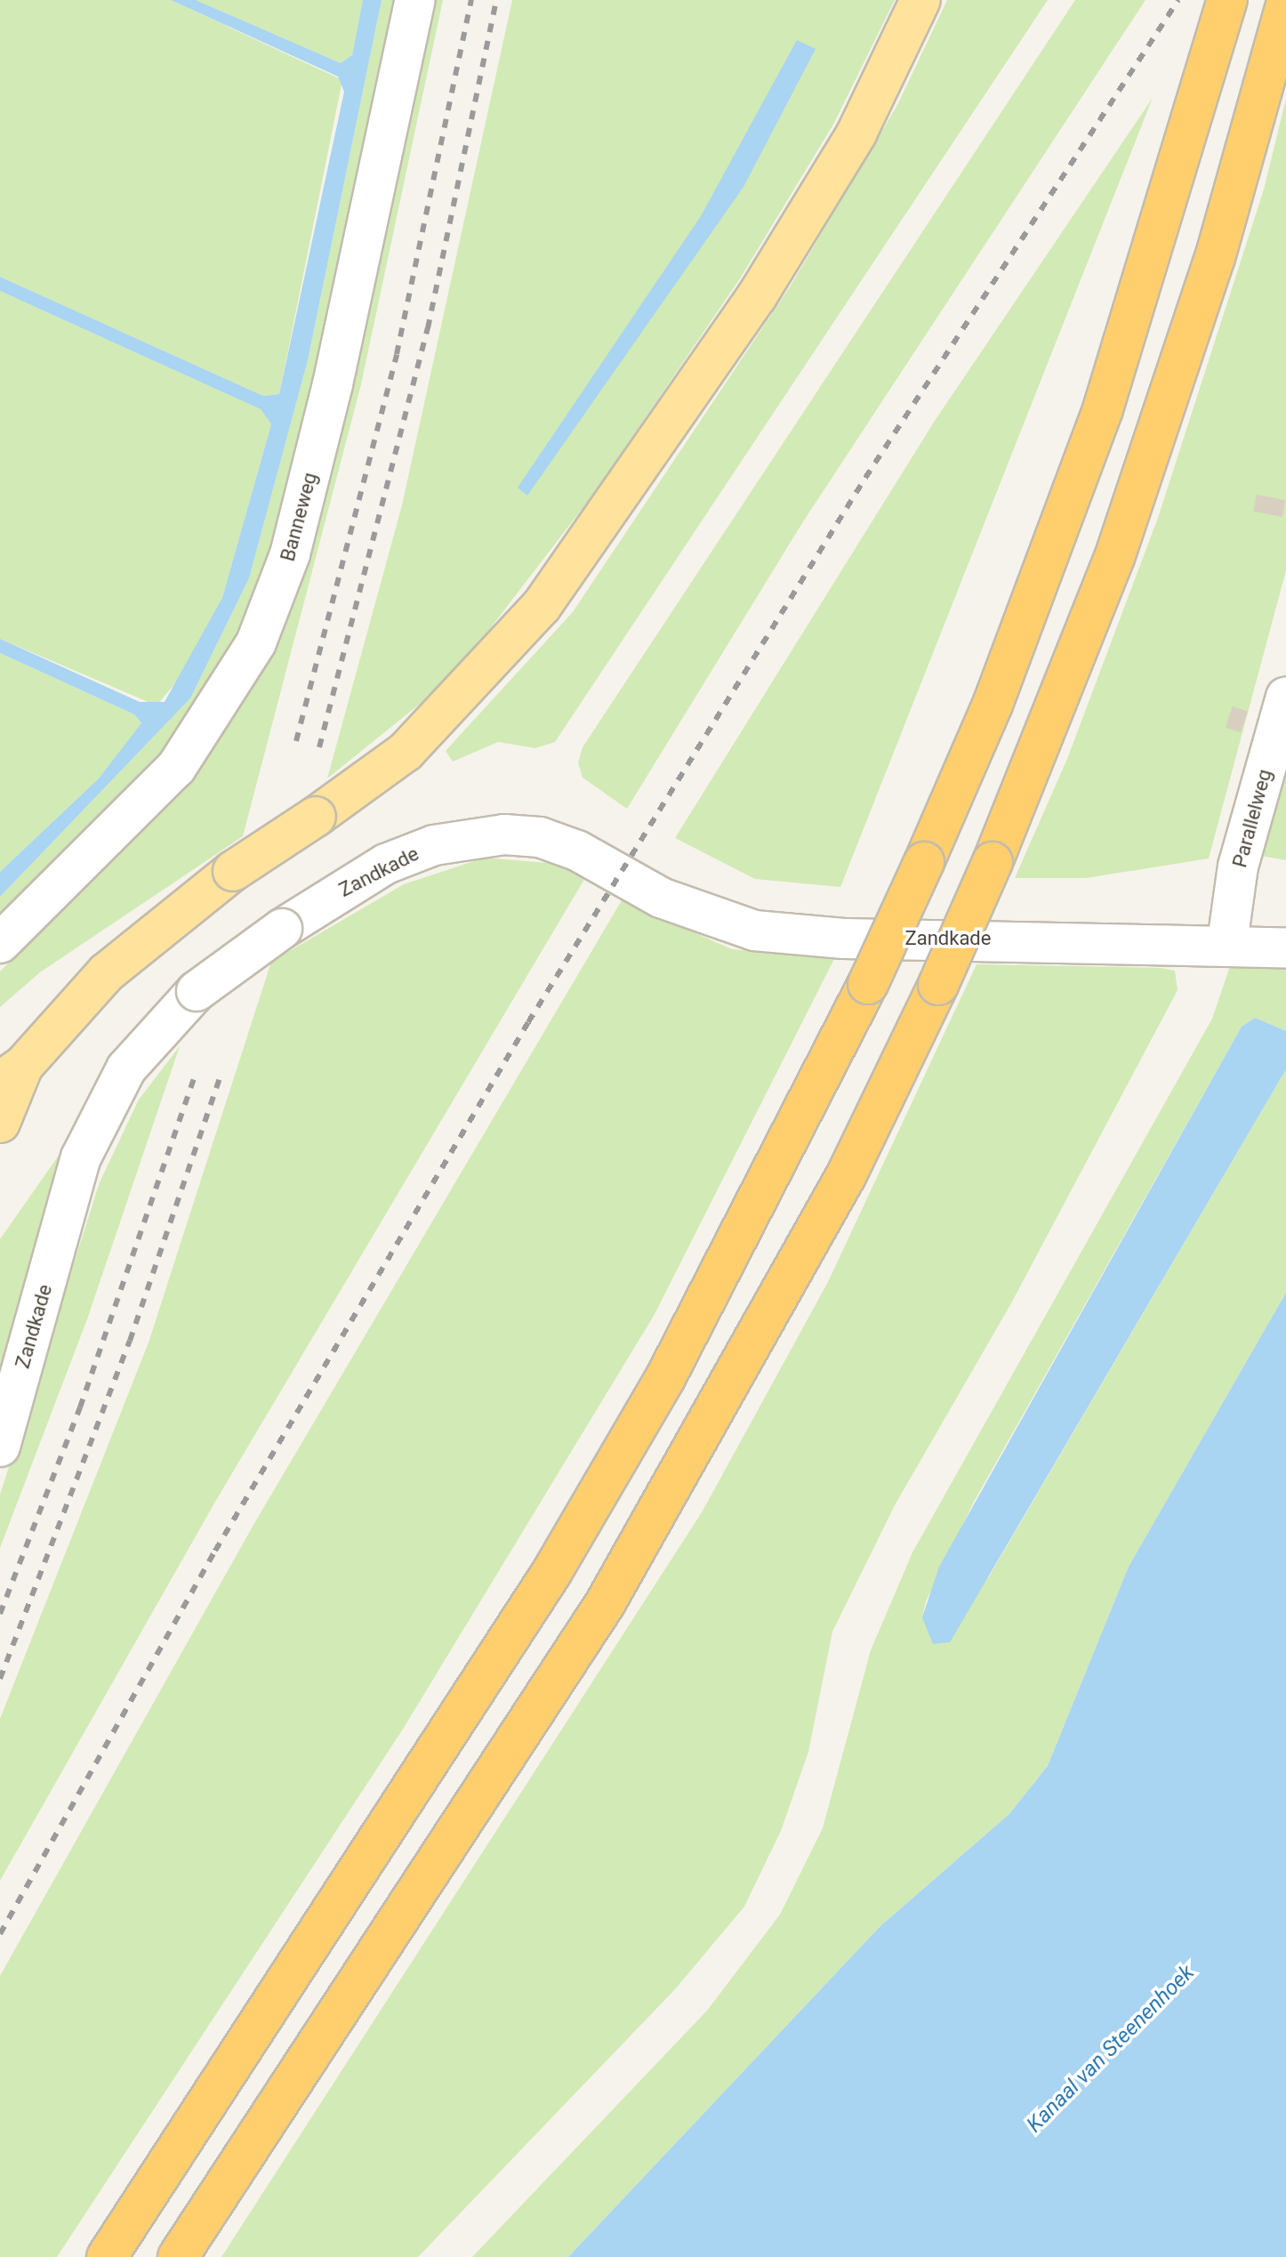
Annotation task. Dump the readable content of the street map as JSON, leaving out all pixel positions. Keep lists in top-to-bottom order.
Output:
{
  "streets": {
    "street": ["Banneweg", "Parallelweg", "Zandkade"]
  },
  "crossings": [
    ["Parallelweg", "Zandkade"]
  ],
  "water": ["Kanaal van Steenenhoek"]
}
